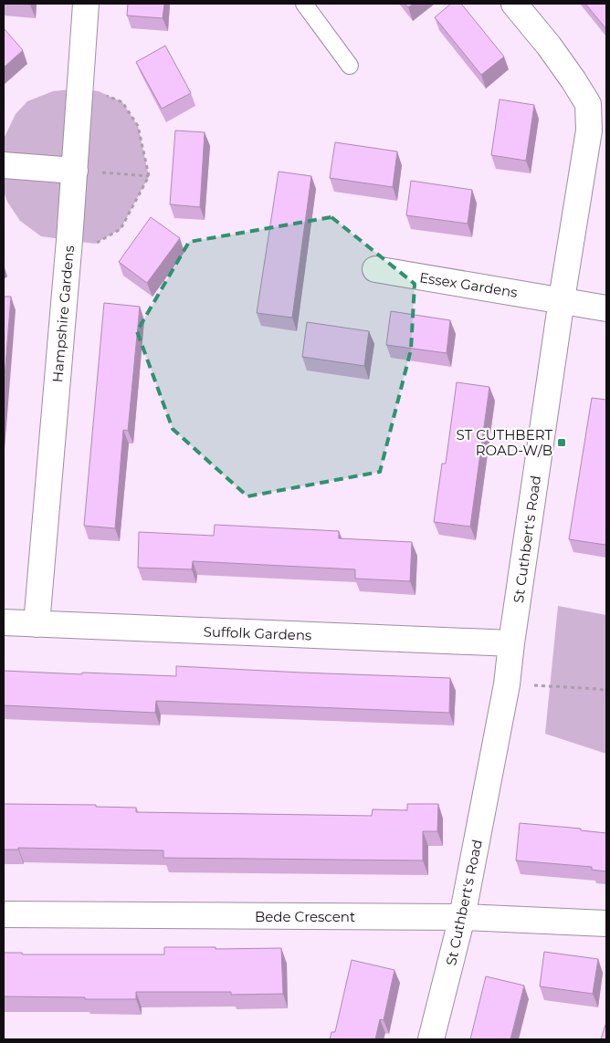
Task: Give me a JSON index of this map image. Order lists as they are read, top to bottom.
{
  "streets": {
    "street": [
      "Essex Gardens",
      "Hampshire Gardens",
      "St Cuthbert's Road",
      "Suffolk Gardens",
      "Bede Crescent"
    ]
  },
  "crossings": [
    ["Essex Gardens", "St Cuthbert's Road"],
    ["Hampshire Gardens", "Suffolk Gardens"],
    ["St Cuthbert's Road", "Suffolk Gardens"],
    ["St Cuthbert's Road", "Bede Crescent"]
  ],
  "places": {
    "transit": ["ST CUTHBERT ROAD-W/B"]
  }
}
